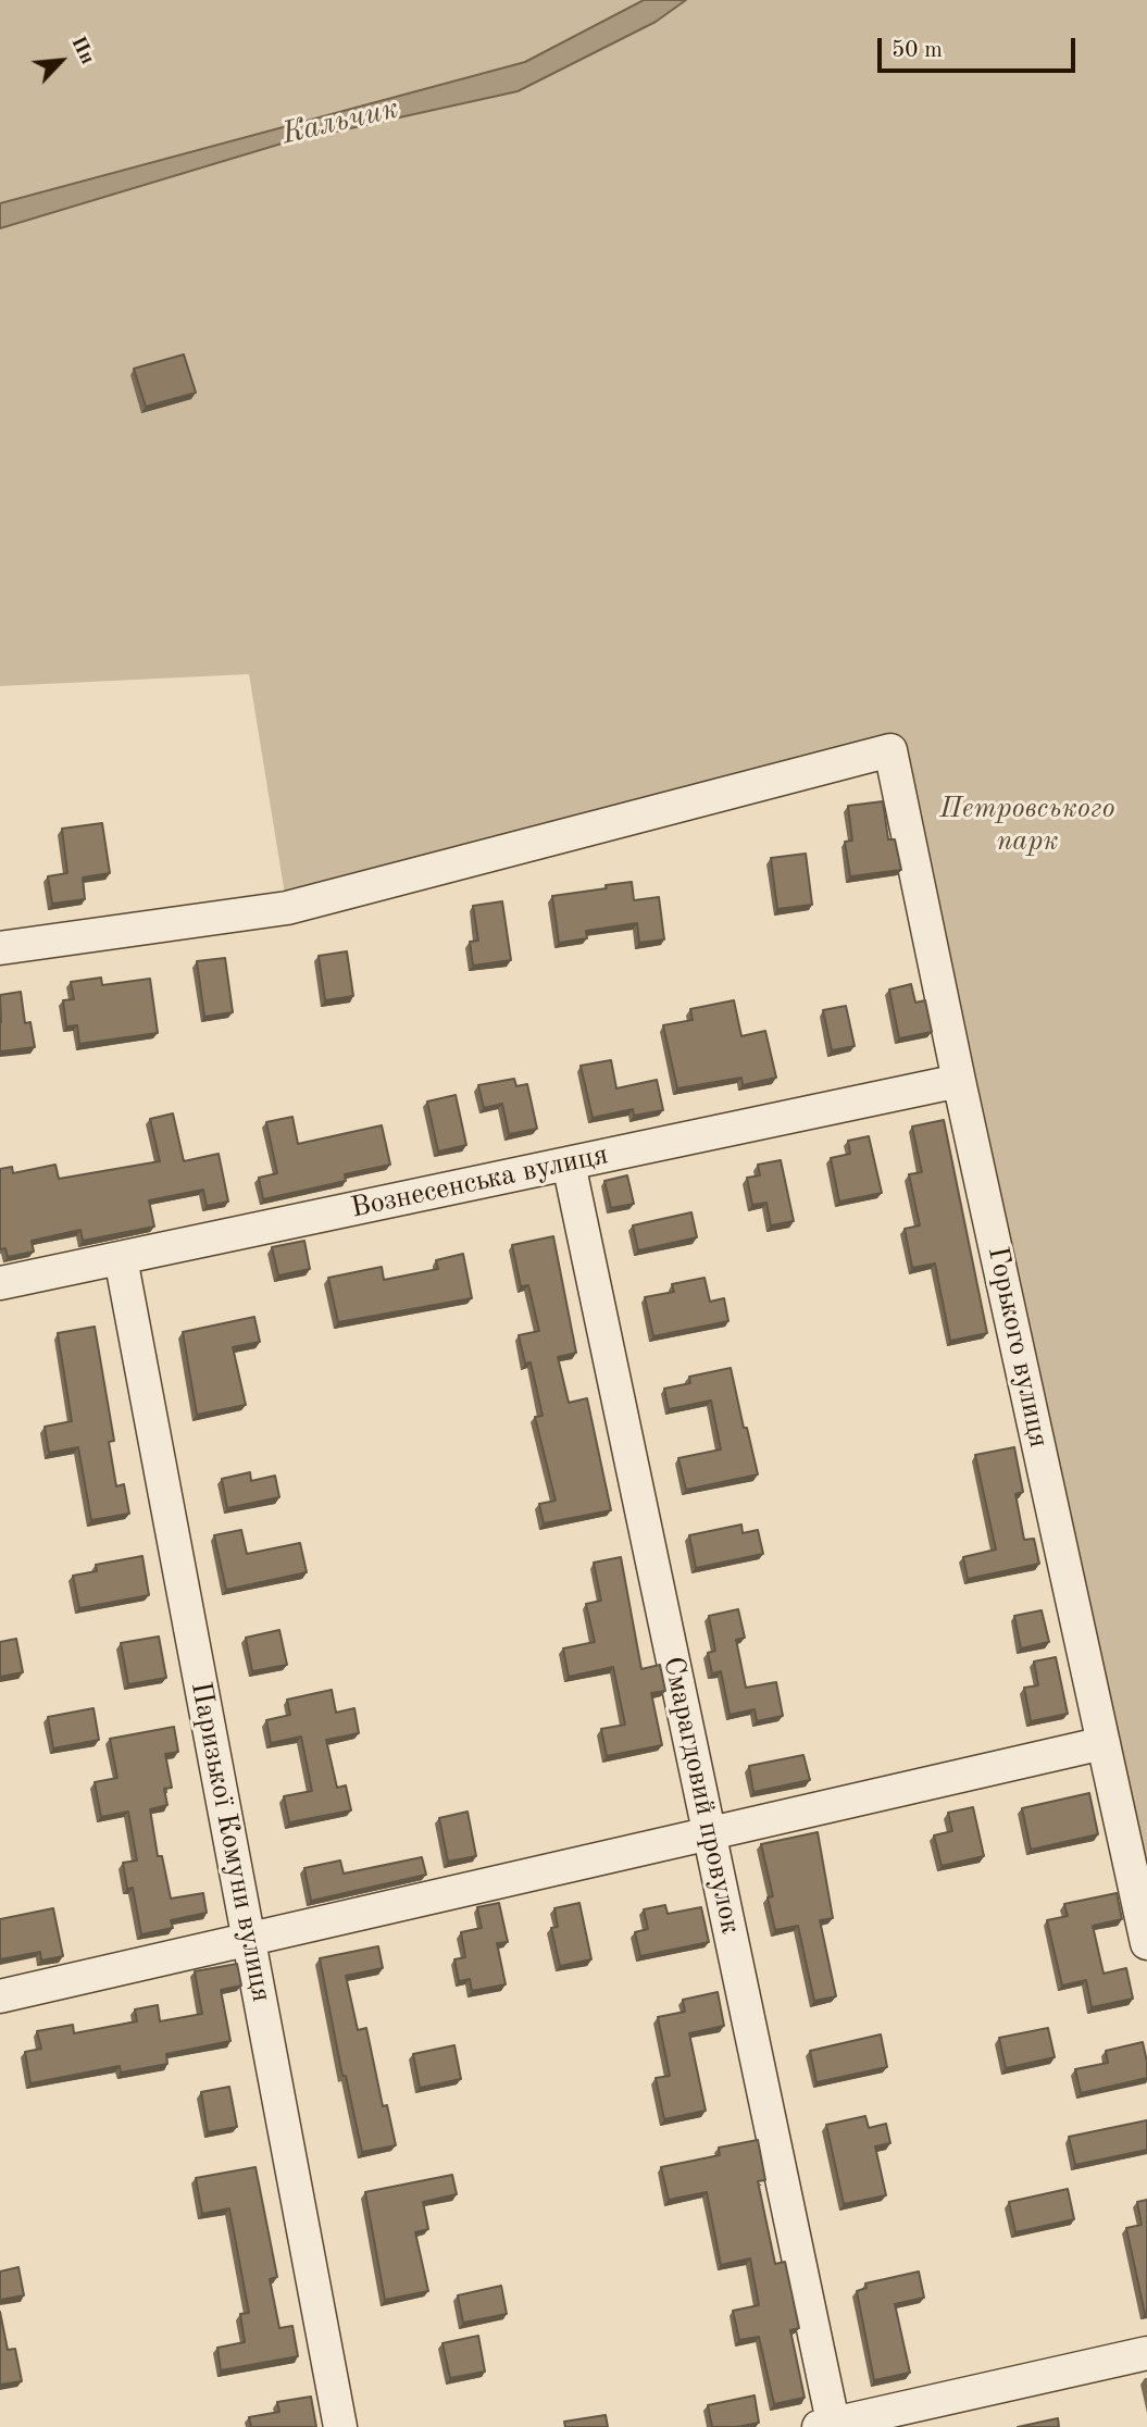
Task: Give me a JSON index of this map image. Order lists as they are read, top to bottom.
{
  "streets": {
    "street": [
      "Вознесенська вулиця",
      "Горького вулиця",
      "Смарагдовий провулок",
      "Паризької Комуни вулиця"
    ]
  },
  "crossings": [
    ["Вознесенська вулиця", "Горького вулиця"],
    ["Вознесенська вулиця", "Смарагдовий провулок"],
    ["Вознесенська вулиця", "Паризької Комуни вулиця"]
  ],
  "water": ["Кальчик"],
  "parks": ["Петровського парк"],
  "scale_bar": "50 m",
  "north": "top right"
}
